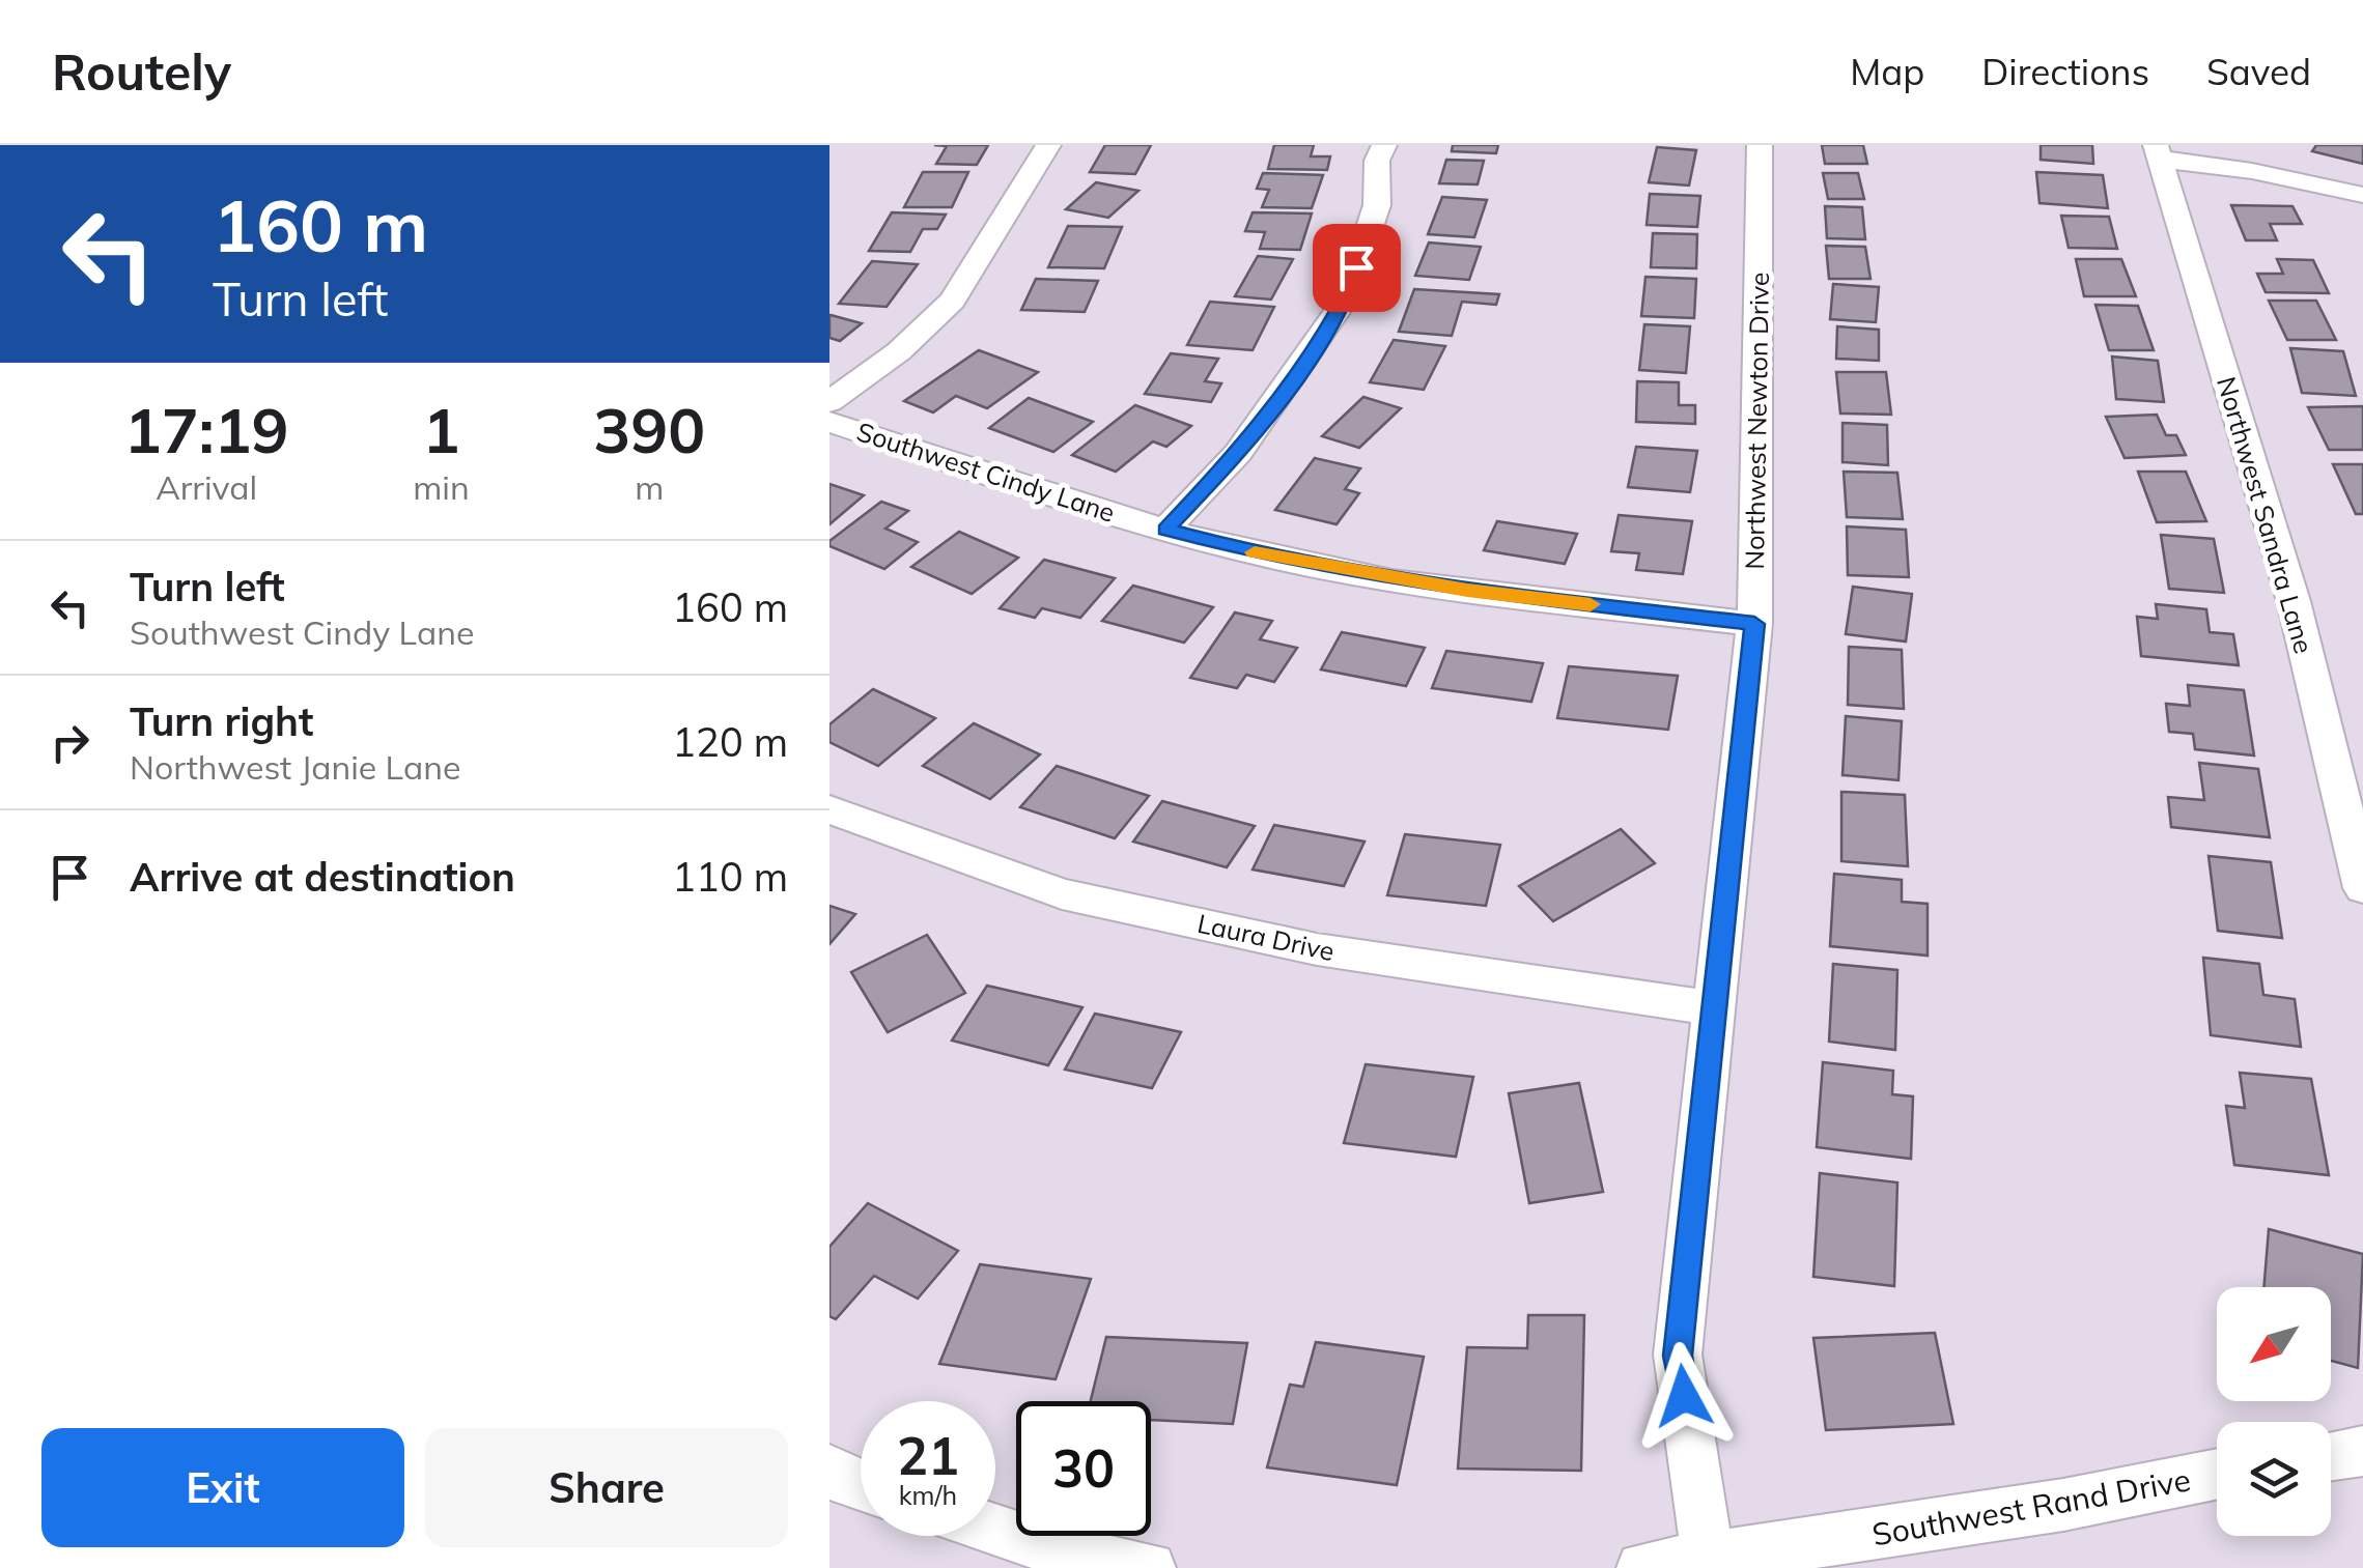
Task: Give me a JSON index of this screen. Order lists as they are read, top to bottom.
{
  "streets": {
    "street": [
      "Northwest Newton Drive",
      "Southwest Cindy Lane",
      "Northwest Sandra Lane",
      "Laura Drive",
      "Southwest Rand Drive"
    ]
  },
  "crossings": [
    ["Northwest Newton Drive", "Southwest Cindy Lane"],
    ["Northwest Newton Drive", "Laura Drive"],
    ["Northwest Newton Drive", "Southwest Rand Drive"]
  ],
  "north": "bottom left",
  "page": {
    "header": "Routely",
    "nav": ["Map", "Directions", "Saved"],
    "turn": ["160 m", "Turn left"],
    "eta": [
      "17:19",
      "Arrival",
      "1",
      "min",
      "390",
      "m"
    ],
    "list": [
      {
        "name": "Turn left",
        "note": "Southwest Cindy Lane",
        "value": "160 m"
      },
      {
        "name": "Turn right",
        "note": "Northwest Janie Lane",
        "value": "120 m"
      },
      {
        "name": "Arrive at destination",
        "value": "110 m"
      }
    ],
    "speed": "21 km/h",
    "limit": "30",
    "buttons": ["Exit", "Share"]
  }
}
